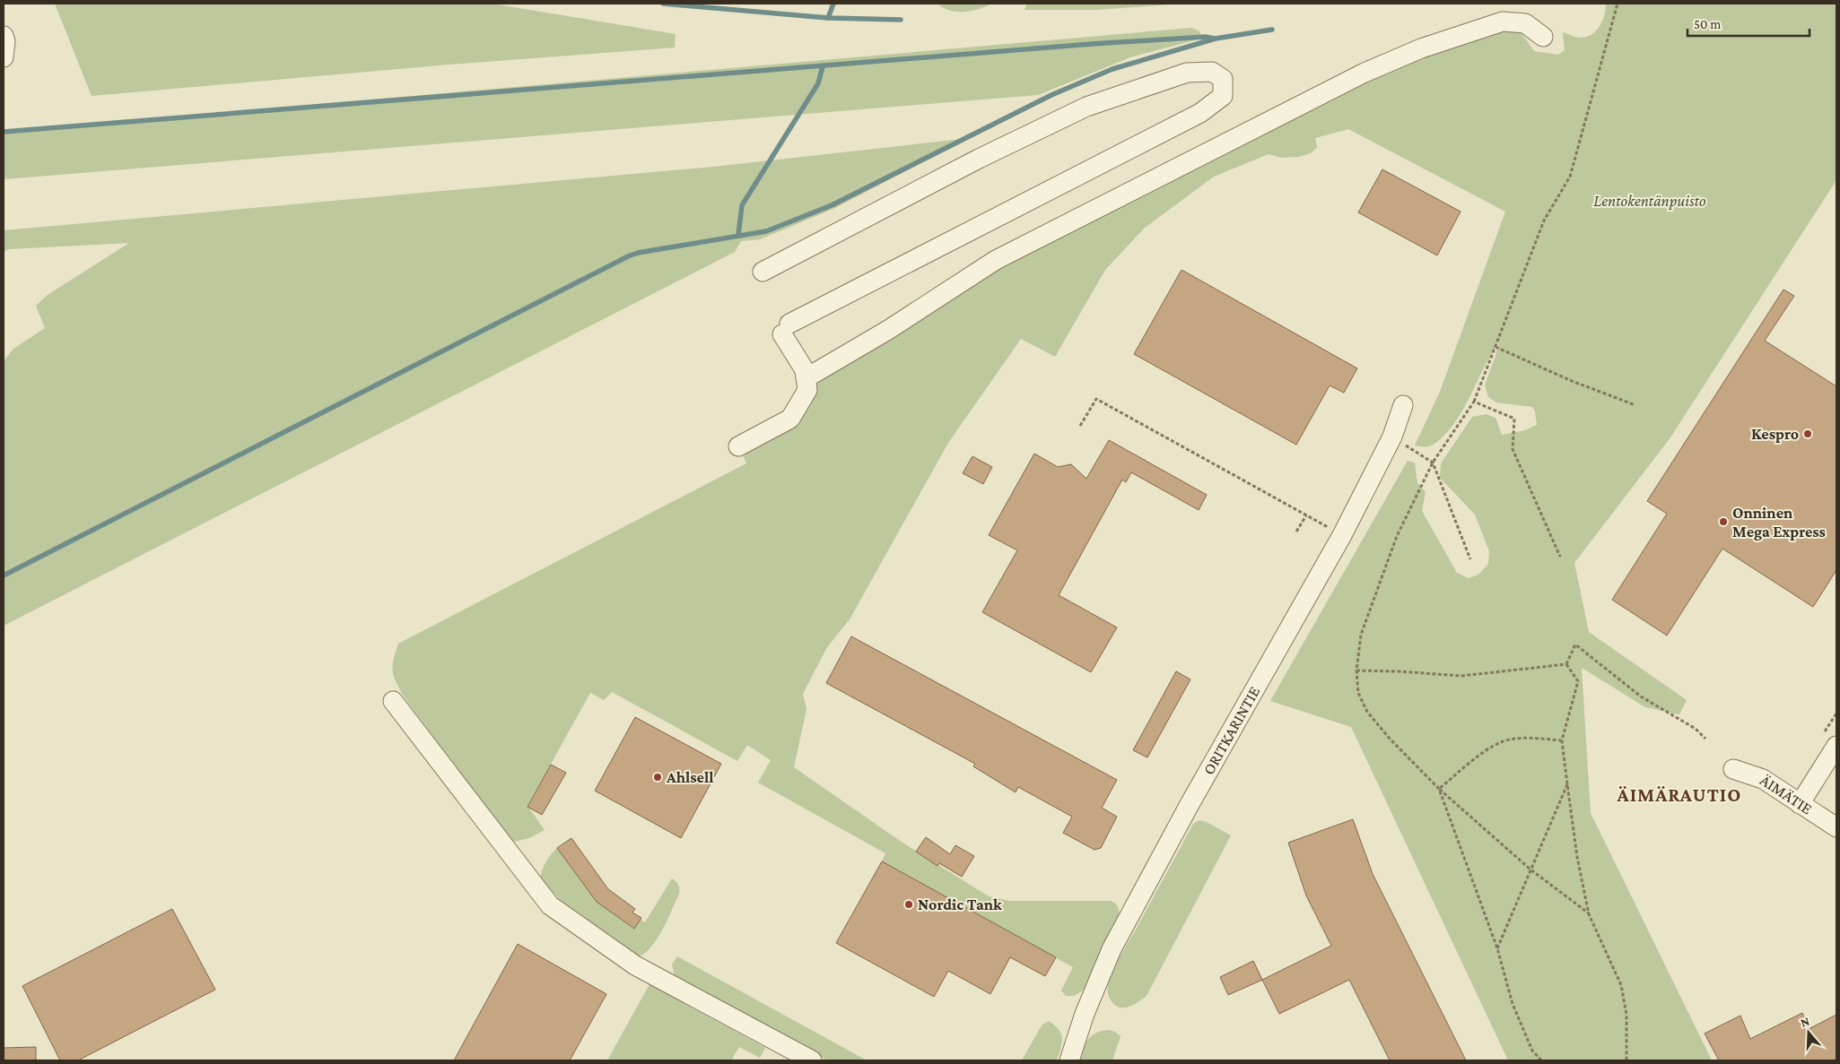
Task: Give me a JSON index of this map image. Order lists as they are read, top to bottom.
{
  "streets": {
    "street": ["ORITKARINTIE", "ÄIMÄTIE"]
  },
  "districts": ["ÄIMÄRAUTIO"],
  "parks": ["Lentokentänpuisto"],
  "places": [
    "Kespro",
    "Onninen Mega Express",
    "Ahlsell",
    "Nordic Tank"
  ],
  "scale_bar": "50 m",
  "north": "top"
}
